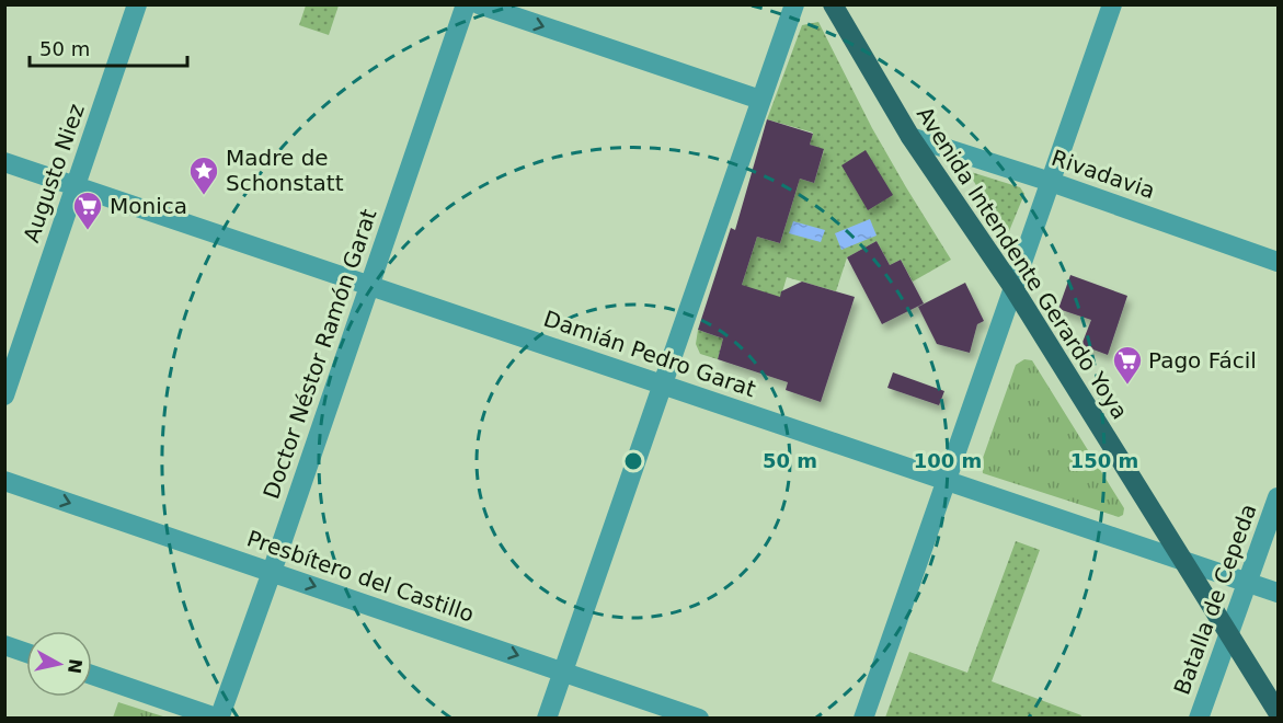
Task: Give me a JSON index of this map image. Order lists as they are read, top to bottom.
{
  "streets": {
    "main road": ["Avenida Intendente Gerardo Yoya"],
    "street": [
      "Augusto Niez",
      "Rivadavia",
      "Doctor Néstor Ramón Garat",
      "Damián Pedro Garat",
      "Presbítero del Castillo",
      "Batalla de Cepeda"
    ]
  },
  "crossings": [
    ["Augusto Niez", "Damián Pedro Garat"],
    ["Rivadavia", "Avenida Intendente Gerardo Yoya"],
    ["Avenida Intendente Gerardo Yoya", "Damián Pedro Garat"],
    ["Avenida Intendente Gerardo Yoya", "Batalla de Cepeda"],
    ["Doctor Néstor Ramón Garat", "Damián Pedro Garat"],
    ["Doctor Néstor Ramón Garat", "Presbítero del Castillo"],
    ["Damián Pedro Garat", "Batalla de Cepeda"]
  ],
  "one_way": ["Presbítero del Castillo"],
  "places": {
    "place": ["Madre de Schonstatt"],
    "supermarket": ["Monica", "Pago Fácil"]
  },
  "scale_bar": "50 m",
  "north": "right",
  "rings": ["50 m", "100 m", "150 m"]
}
